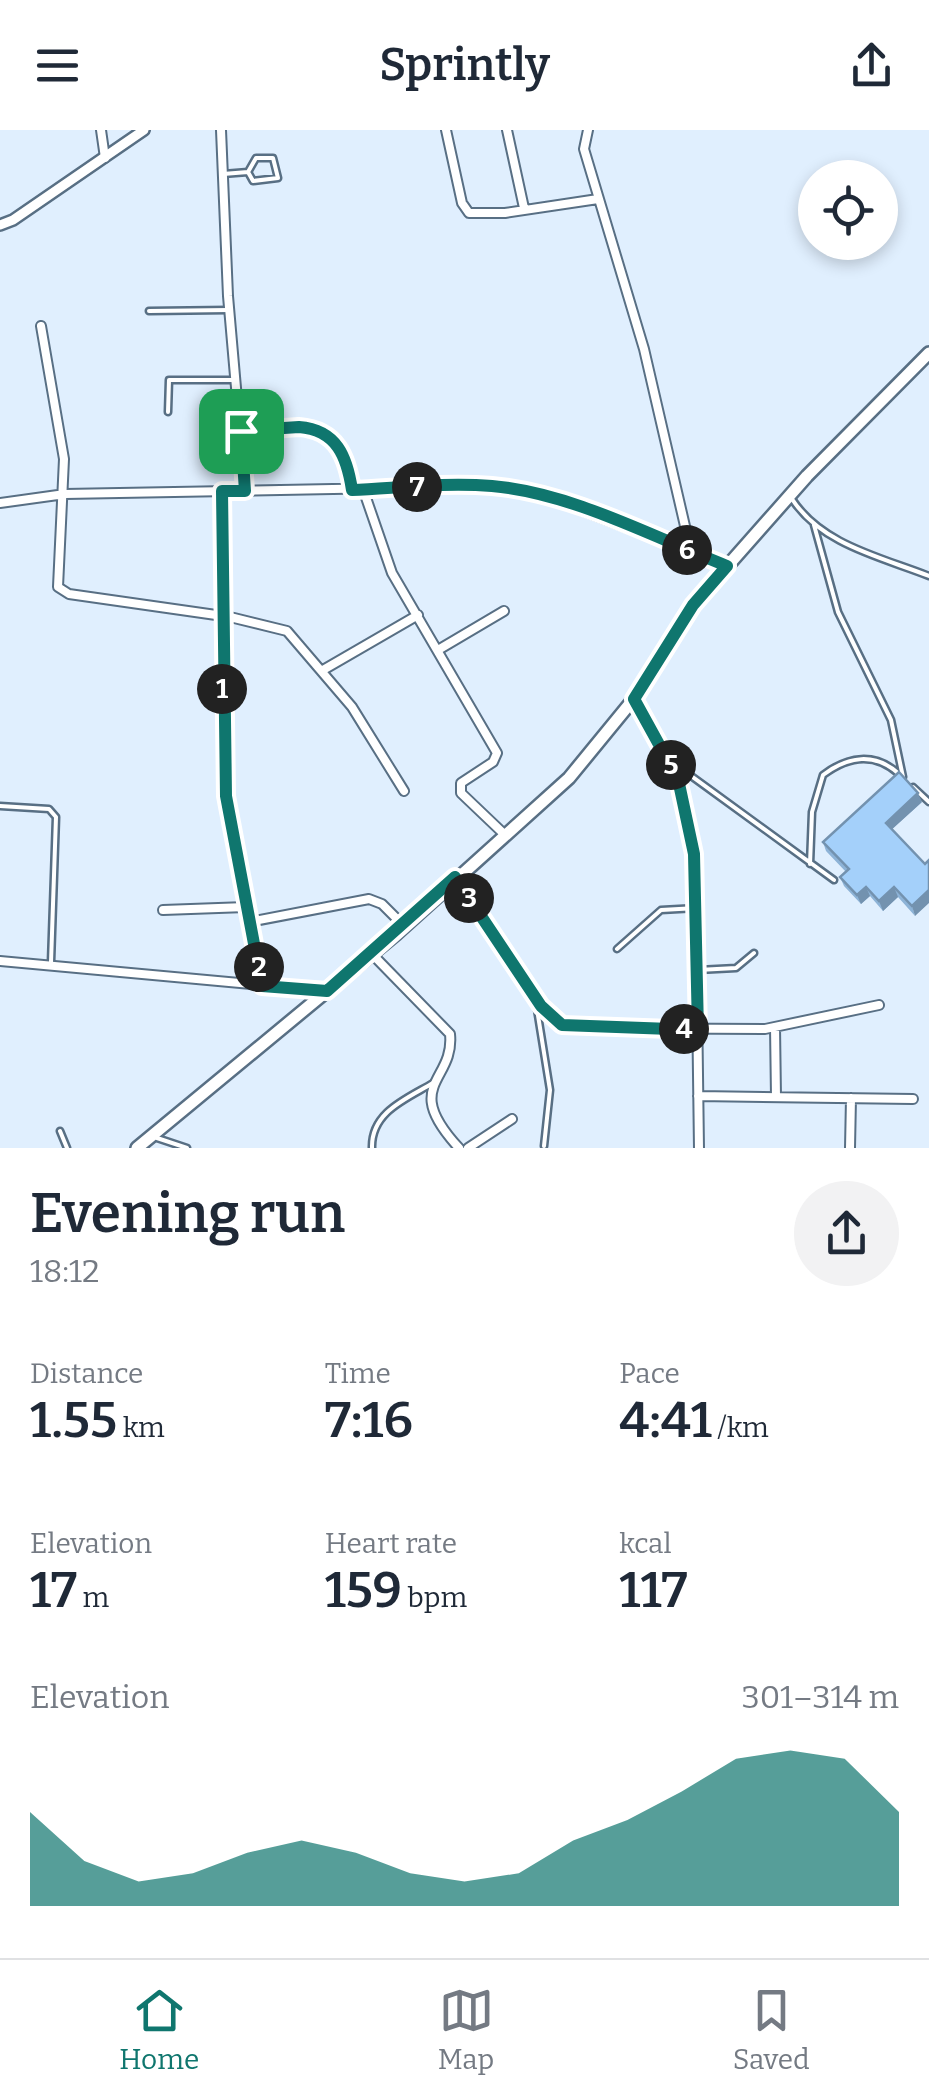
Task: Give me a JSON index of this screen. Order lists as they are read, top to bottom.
{
  "page": {
    "header": "Sprintly",
    "pins": [
      "7",
      "6",
      "1",
      "5",
      "3",
      "2",
      "4"
    ],
    "heading": ["Evening run", "18:12"],
    "stats": [
      ["Distance", "1.55 km"],
      ["Time", "7:16"],
      ["Pace", "4:41 /km"],
      ["Elevation", "17 m"],
      ["Heart rate", "159 bpm"],
      ["kcal", "117"]
    ],
    "chart": ["Elevation", "301–314 m"],
    "tabs": ["Home", "Map", "Saved"]
  }
}
